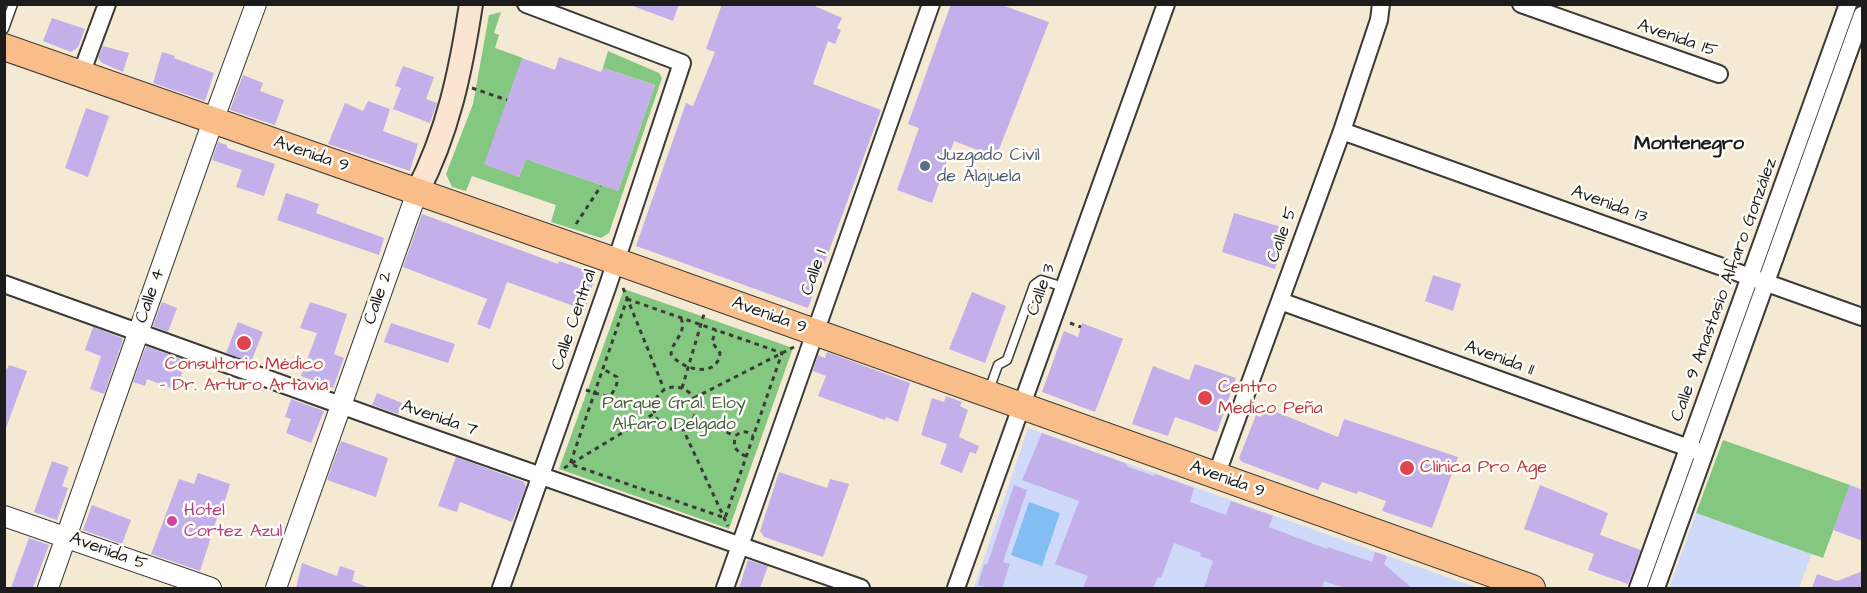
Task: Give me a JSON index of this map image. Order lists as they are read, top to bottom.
{
  "streets": {
    "main road": ["Avenida 9", "Calle 2"],
    "street": [
      "Avenida 15",
      "Avenida 13",
      "Calle 5",
      "Calle 1",
      "Calle 3",
      "Calle 9 Anastasio Alfaro González",
      "Calle 4",
      "Calle Central",
      "Avenida 11",
      "Avenida 7",
      "Avenida 5"
    ]
  },
  "crossings": [
    ["Avenida 9", "Calle 5"],
    ["Avenida 9", "Calle 1"],
    ["Avenida 9", "Calle 3"],
    ["Avenida 9", "Calle 4"],
    ["Avenida 9", "Calle 2"],
    ["Avenida 9", "Calle Central"],
    ["Avenida 13", "Calle 5"],
    ["Avenida 13", "Calle 9 Anastasio Alfaro González"],
    ["Calle 5", "Avenida 11"],
    ["Calle 1", "Avenida 7"],
    ["Calle 9 Anastasio Alfaro González", "Avenida 11"],
    ["Calle 4", "Avenida 7"],
    ["Calle 4", "Avenida 5"],
    ["Calle 2", "Avenida 7"],
    ["Calle Central", "Avenida 7"]
  ],
  "districts": ["Montenegro"],
  "parks": ["Parque Gral. Eloy Alfaro Delgado"],
  "places": [
    "Juzgado Civil de Alajuela",
    "Consultorio Médico - Dr. Arturo Artavia",
    "Centro Medico Peña",
    "Clínica Pro Age",
    "Hotel Cortez Azul"
  ]
}
